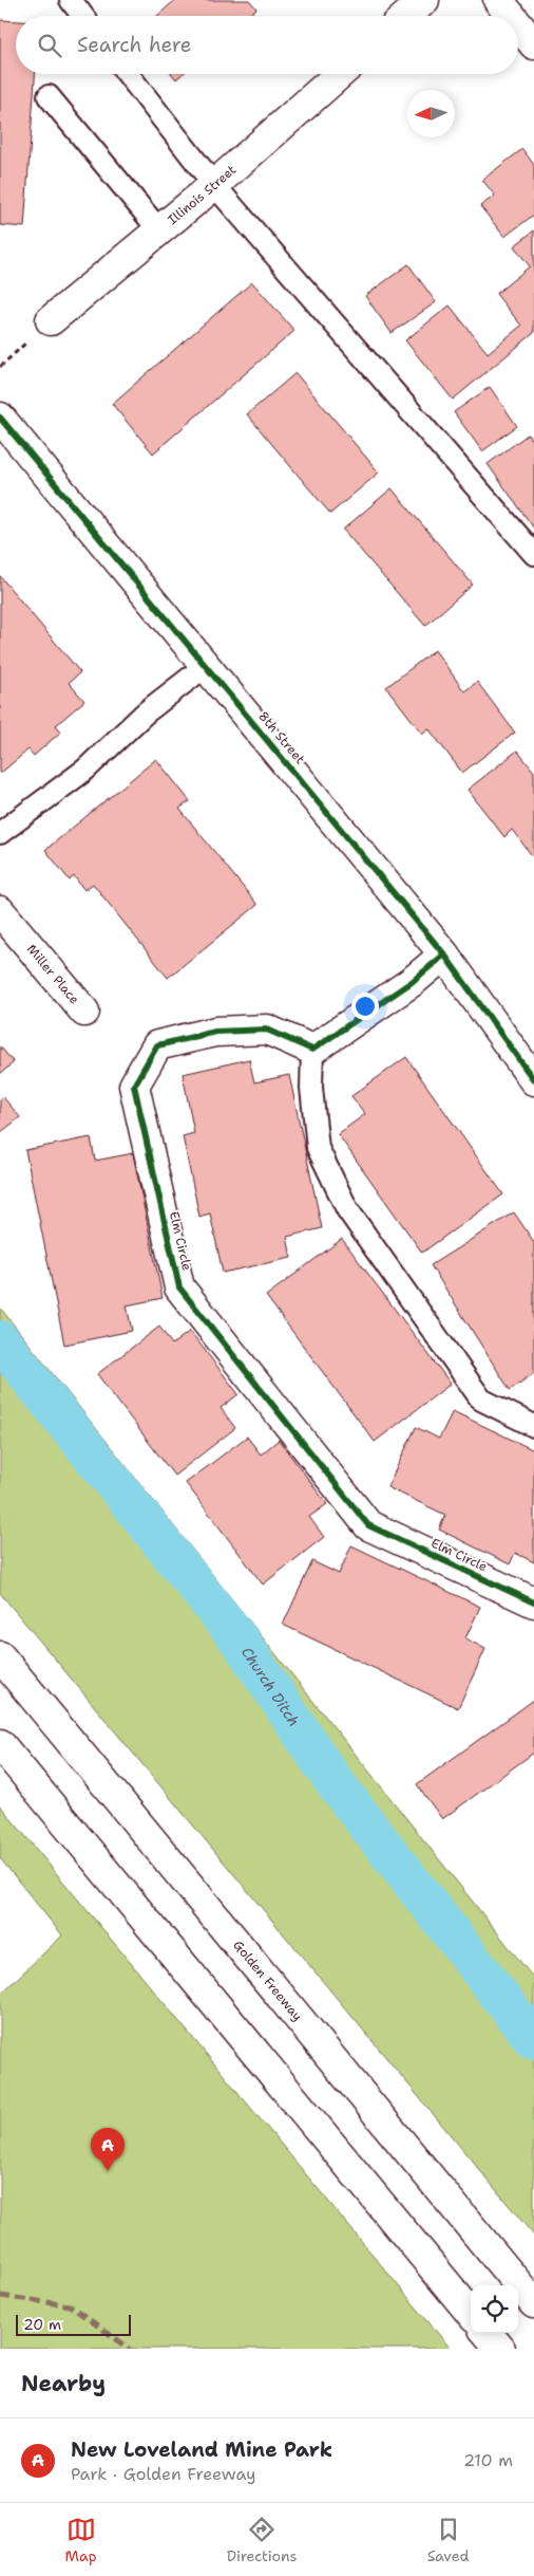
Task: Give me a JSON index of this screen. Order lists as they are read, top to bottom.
{
  "streets": {
    "main road": [
      "Illinois Street",
      "8th Street",
      "Miller Place",
      "Elm Circle",
      "Golden Freeway"
    ]
  },
  "water": ["Church Ditch"],
  "scale_bar": "20 m",
  "north": "left",
  "page": {
    "search": "Search here",
    "pins": "A",
    "scale": "20 m",
    "heading": "Nearby",
    "list": [
      {
        "mark": "A",
        "name": "New Loveland Mine Park",
        "note": "Park · Golden Freeway",
        "value": "210 m"
      }
    ],
    "nav": ["Map", "Directions", "Saved"]
  }
}
